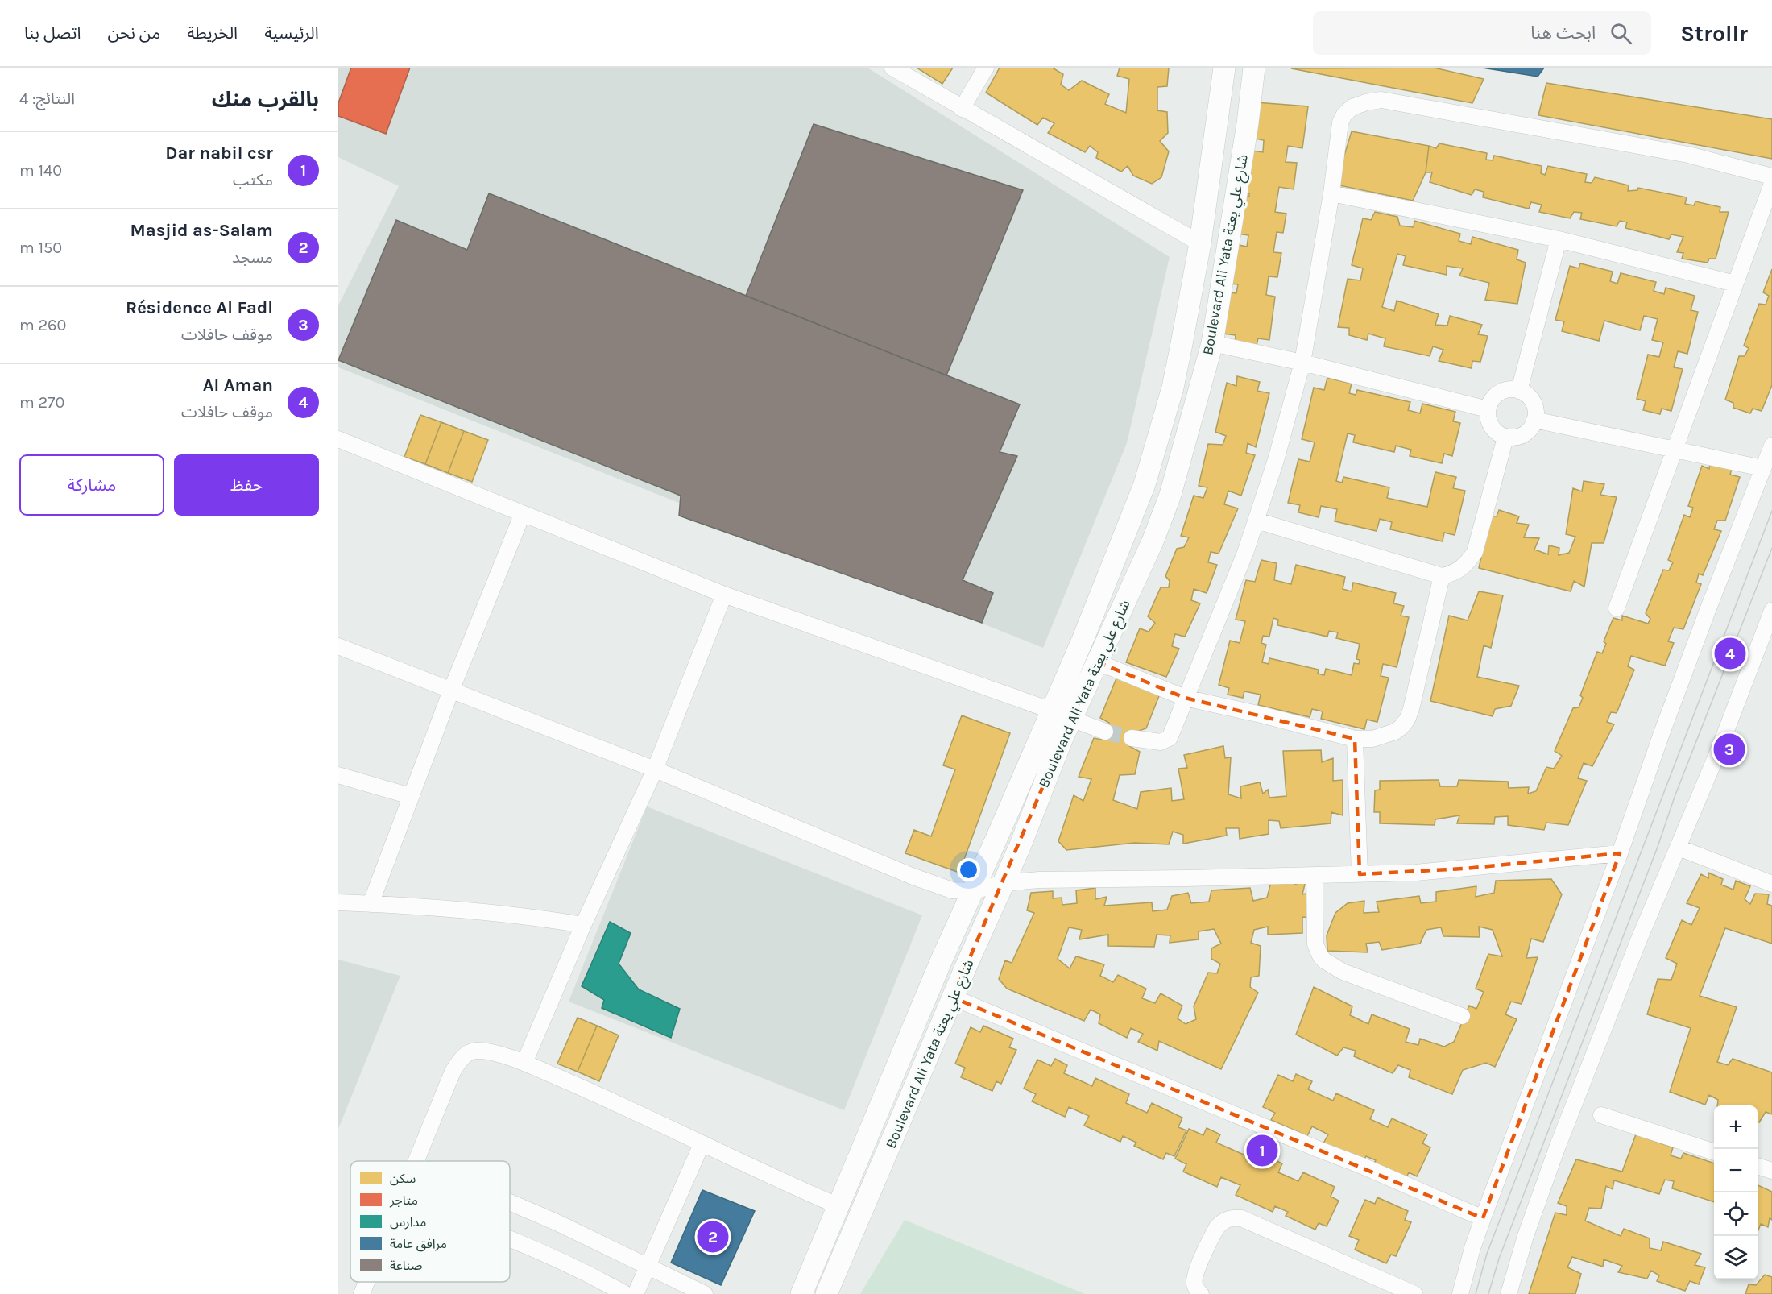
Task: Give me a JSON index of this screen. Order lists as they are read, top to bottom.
{
  "streets": {
    "street": ["Boulevard Ali Yata شارع علي يعتة"]
  },
  "legend": [
    "سكن",
    "متاجر",
    "مدارس",
    "مرافق عامة",
    "صناعة"
  ],
  "page": {
    "header": "Strollr",
    "search": "ابحث هنا",
    "nav": [
      "الرئيسية",
      "الخريطة",
      "من نحن",
      "اتصل بنا"
    ],
    "heading": ["بالقرب منك", "النتائج: 4"],
    "list": [
      {
        "mark": "1",
        "name": "Dar nabil csr",
        "note": "مكتب",
        "value": "140 m"
      },
      {
        "mark": "2",
        "name": "Masjid as-Salam",
        "note": "مسجد",
        "value": "150 m"
      },
      {
        "mark": "3",
        "name": "Résidence Al Fadl",
        "note": "موقف حافلات",
        "value": "260 m"
      },
      {
        "mark": "4",
        "name": "Al Aman",
        "note": "موقف حافلات",
        "value": "270 m"
      }
    ],
    "buttons": ["حفظ", "مشاركة"],
    "pins": [
      "4",
      "3",
      "1",
      "2"
    ],
    "map_buttons": ["+", "−"]
  }
}
